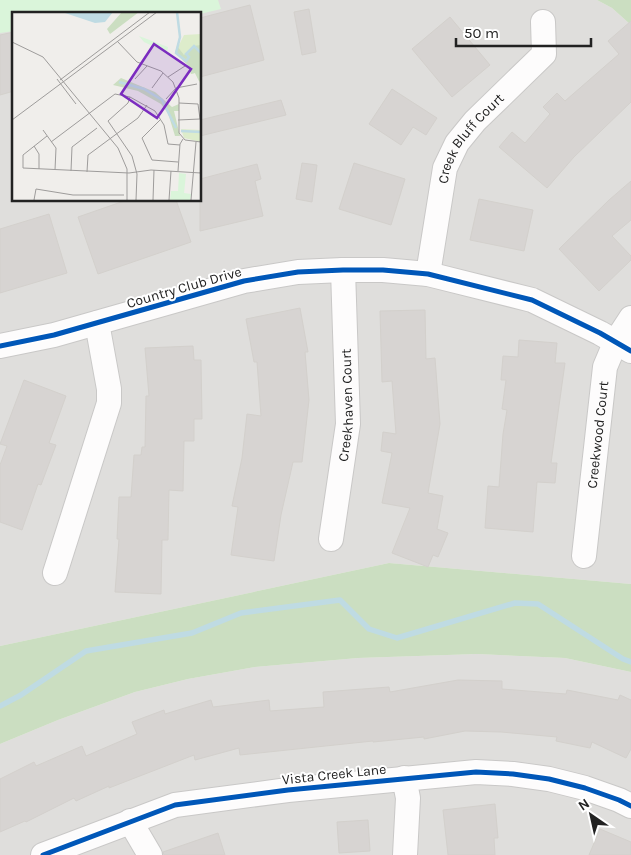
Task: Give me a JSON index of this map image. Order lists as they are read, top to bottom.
{
  "streets": {
    "street": [
      "Creek Bluff Court",
      "Country Club Drive",
      "Creekhaven Court",
      "Creekwood Court",
      "Vista Creek Lane"
    ]
  },
  "crossings": [
    ["Creek Bluff Court", "Country Club Drive"],
    ["Country Club Drive", "Creekhaven Court"],
    ["Country Club Drive", "Creekwood Court"]
  ],
  "scale_bar": "50 m",
  "north": "top left"
}
